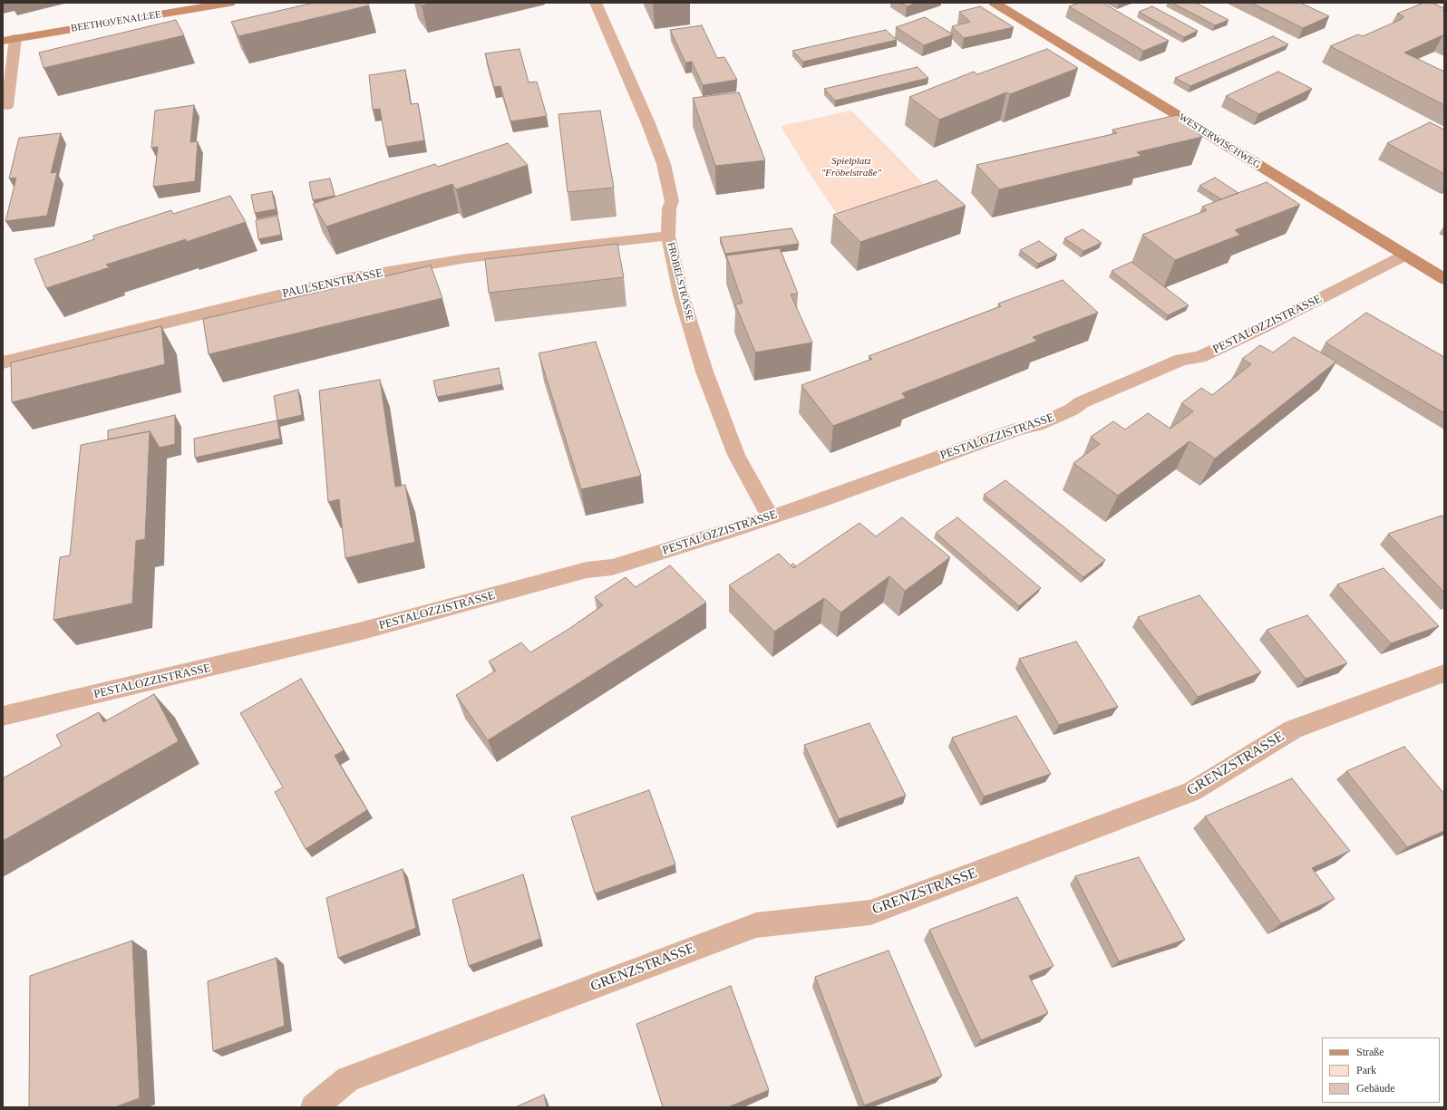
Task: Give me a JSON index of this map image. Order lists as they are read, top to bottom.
{
  "streets": {
    "street": [
      "BEETHOVENALLEE",
      "WESTERWISCHWEG",
      "FRÖBELSTRASSE",
      "PAULSENSTRASSE",
      "PESTALOZZISTRASSE",
      "GRENZSTRASSE"
    ]
  },
  "crossings": [
    ["WESTERWISCHWEG", "PESTALOZZISTRASSE"],
    ["FRÖBELSTRASSE", "PAULSENSTRASSE"],
    ["FRÖBELSTRASSE", "PESTALOZZISTRASSE"]
  ],
  "parks": ["Spielplatz \"Fröbelstraße\""],
  "legend": ["Straße", "Park", "Gebäude"]
}
